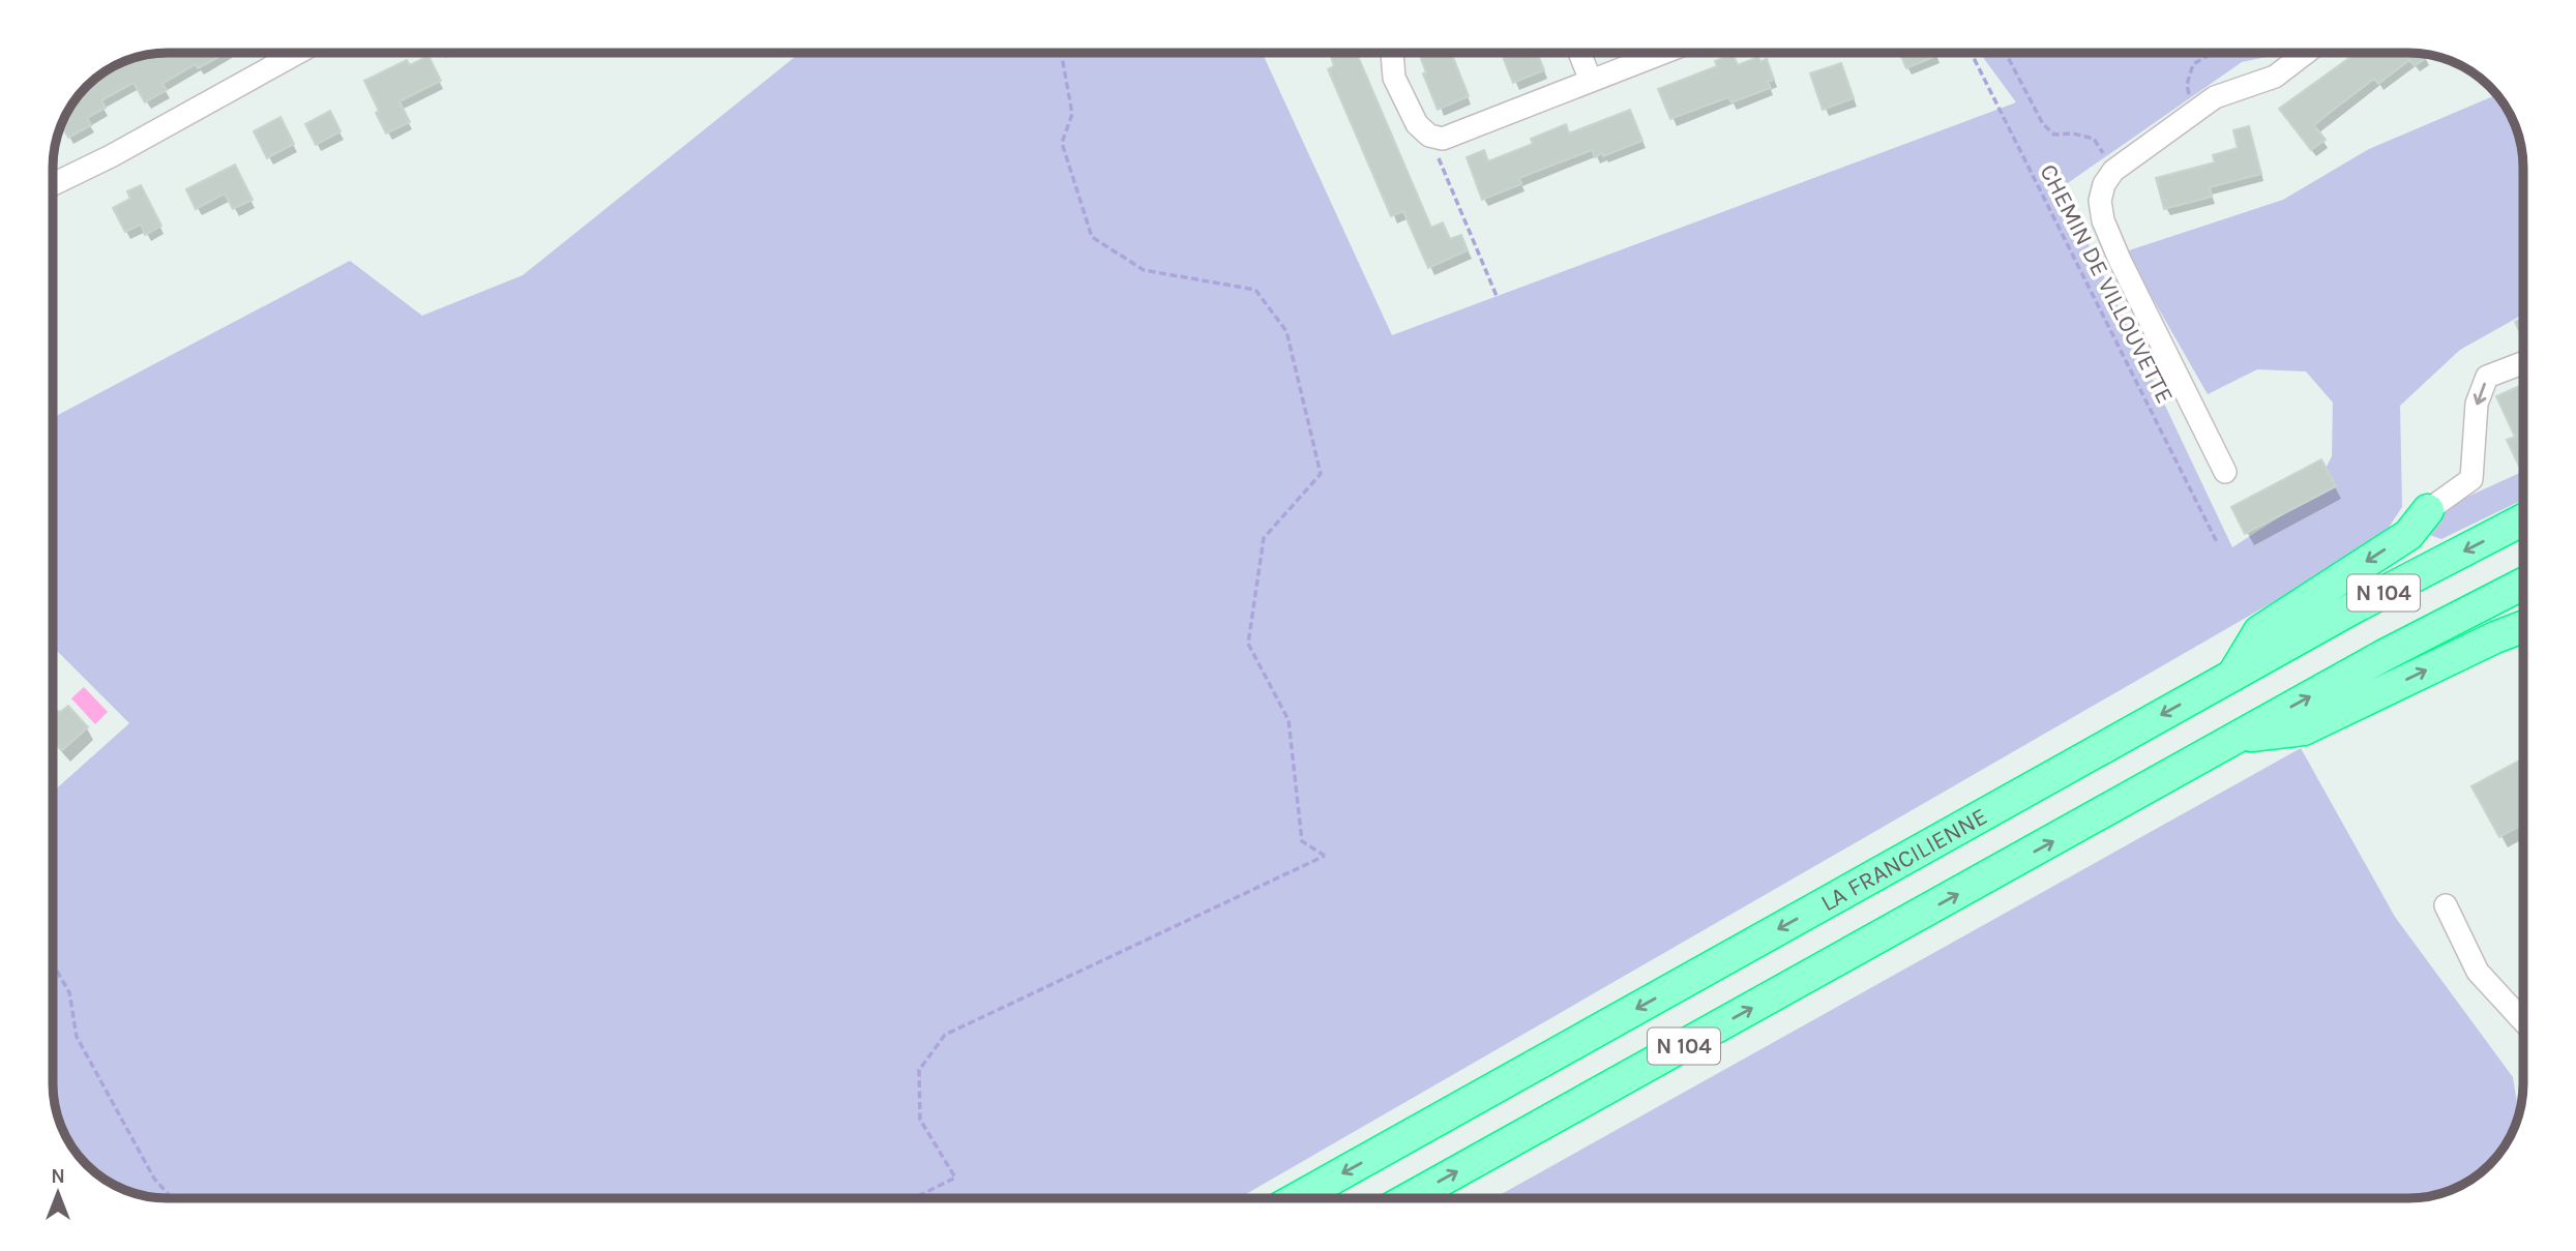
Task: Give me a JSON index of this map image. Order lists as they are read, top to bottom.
{
  "streets": {
    "highway": ["N 104", "LA FRANCILIENNE"],
    "path": ["CHEMIN DE VILLOUVETTE"]
  },
  "north": "top"
}
